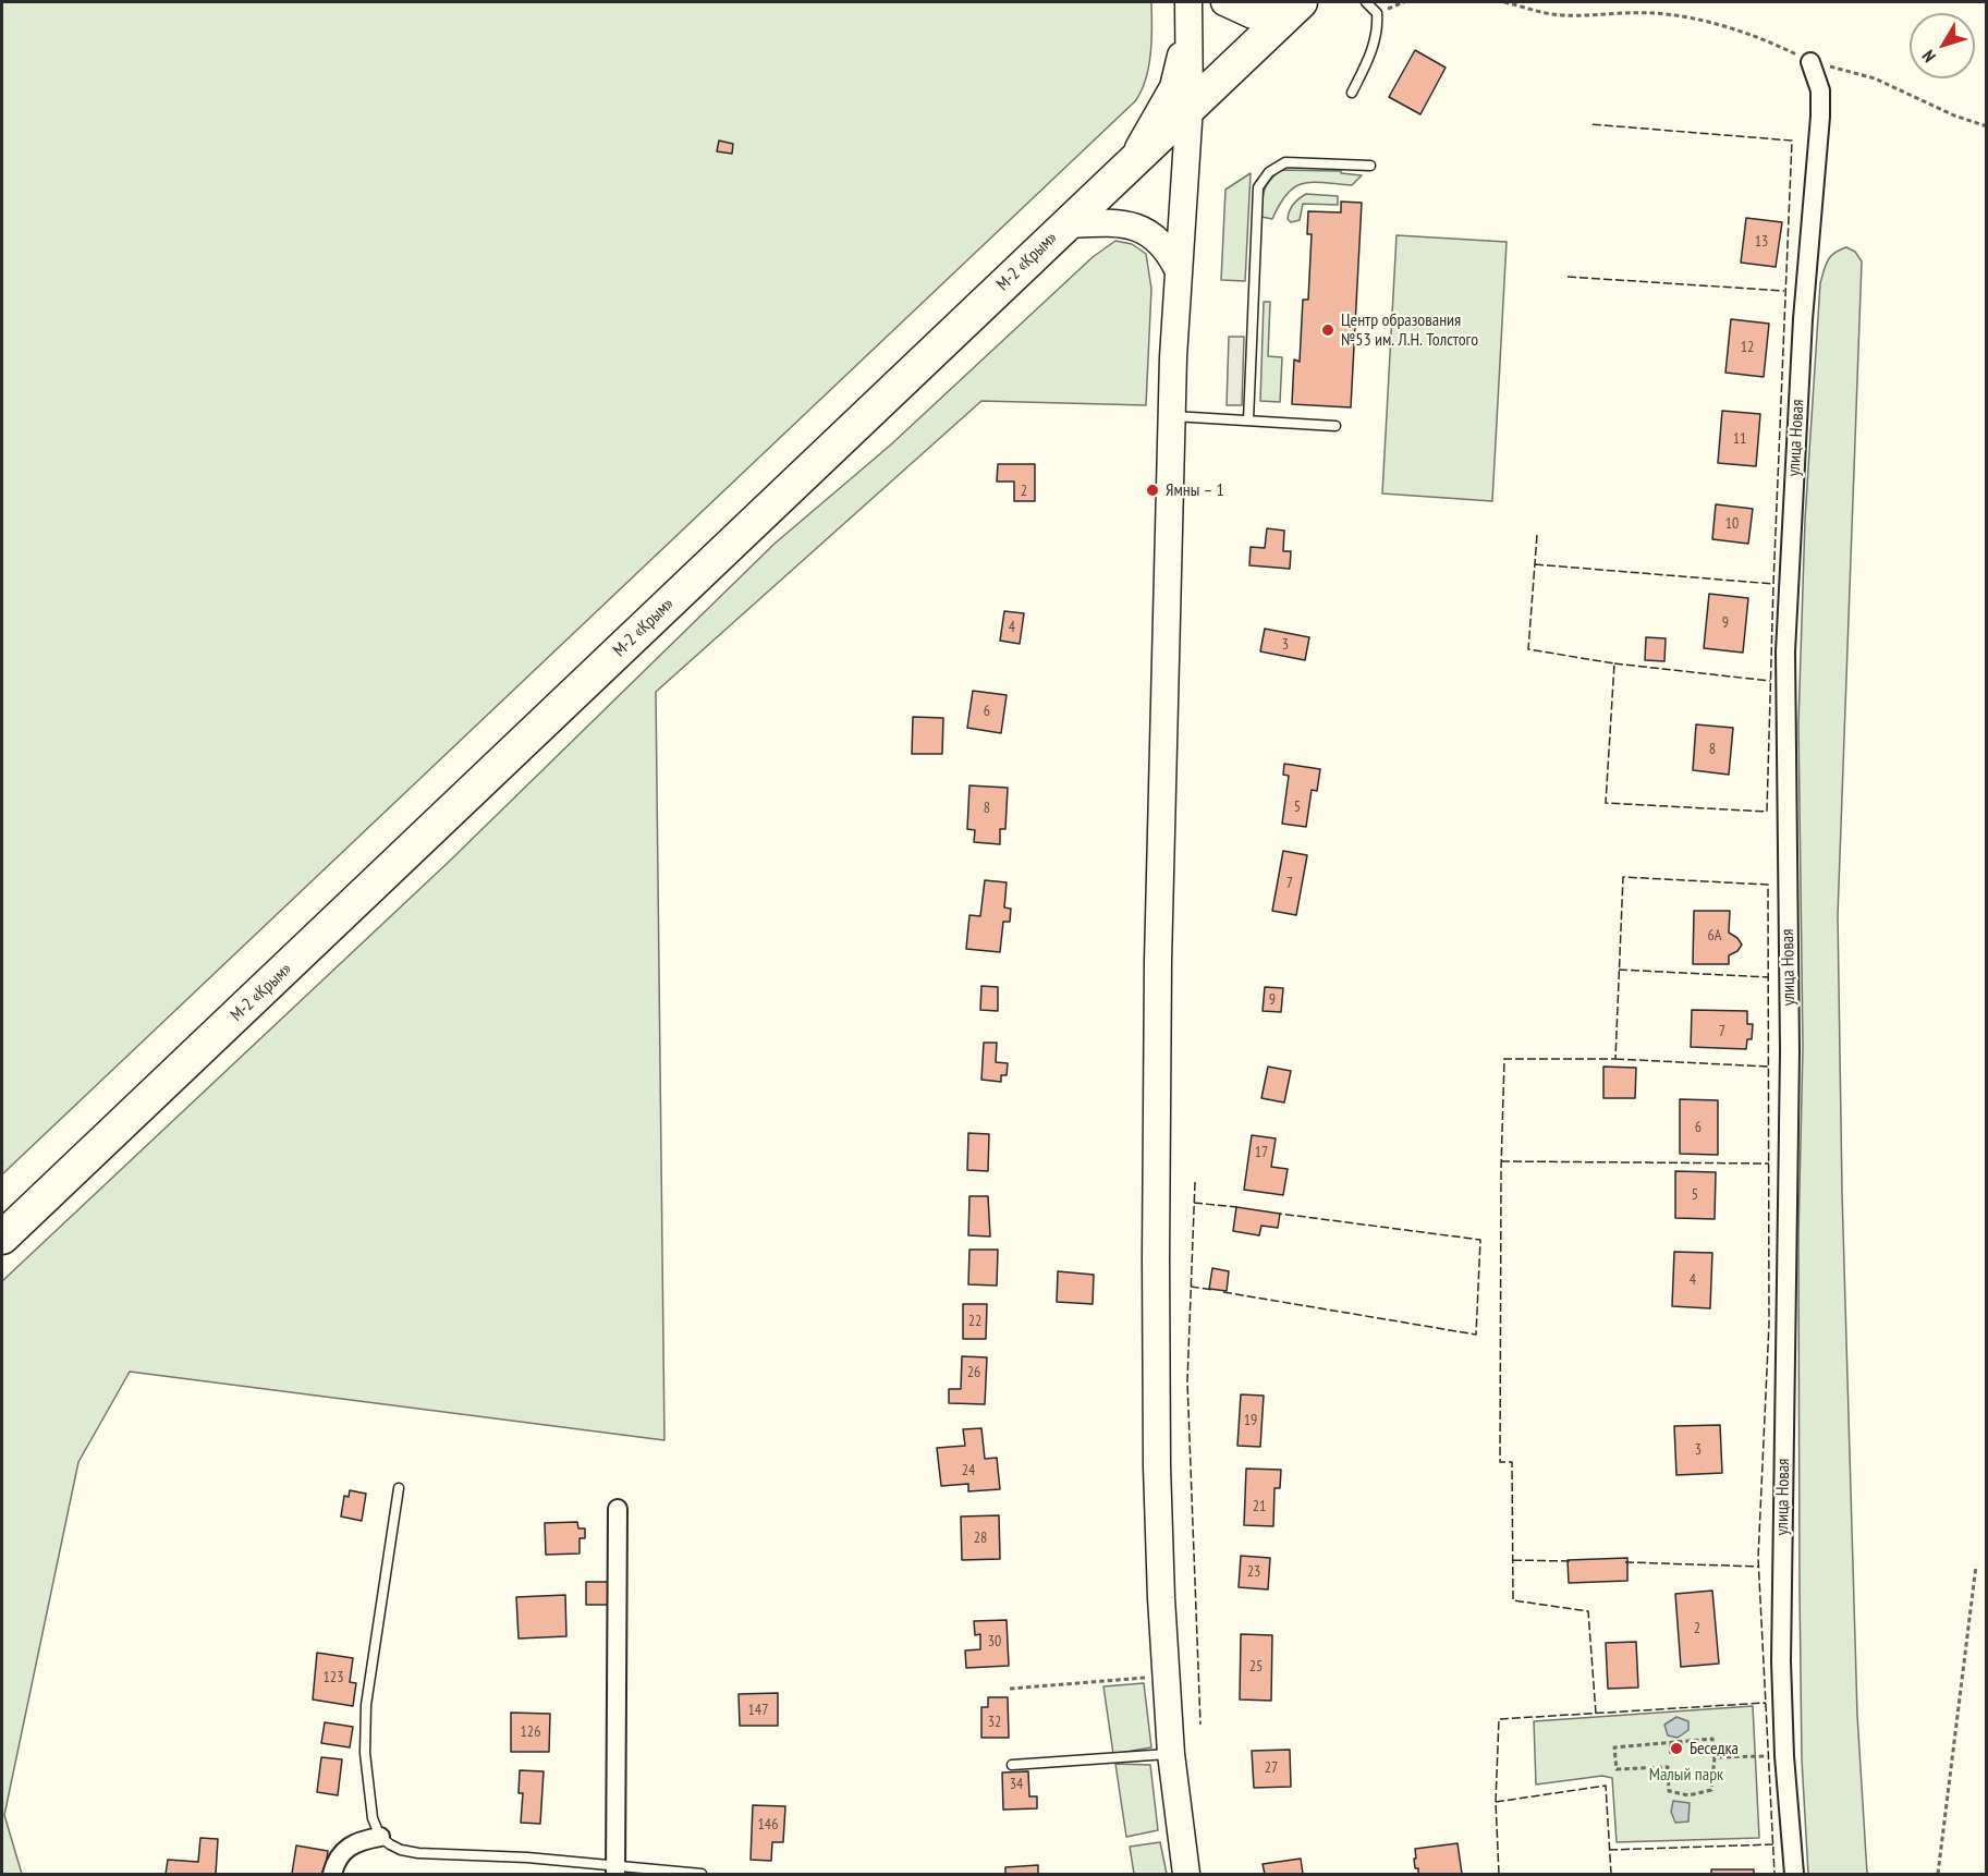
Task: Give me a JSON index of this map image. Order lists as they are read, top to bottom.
{
  "streets": {
    "highway": ["М-2 «Крым»"],
    "street": ["улица Новая"]
  },
  "parks": ["Малый парк"],
  "places": ["Центр образования №53 им. Л.Н. Толстого", "Ямны – 1", "Беседка"],
  "house_numbers": [
    "13",
    "12",
    "11",
    "2",
    "10",
    "9",
    "4",
    "3",
    "6",
    "8",
    "5",
    "8",
    "7",
    "6А",
    "9",
    "7",
    "6",
    "17",
    "5",
    "4",
    "22",
    "26",
    "19",
    "3",
    "24",
    "21",
    "28",
    "23",
    "2",
    "30",
    "25",
    "123",
    "147",
    "32",
    "126",
    "27",
    "34",
    "146"
  ],
  "north": "bottom left"
}
